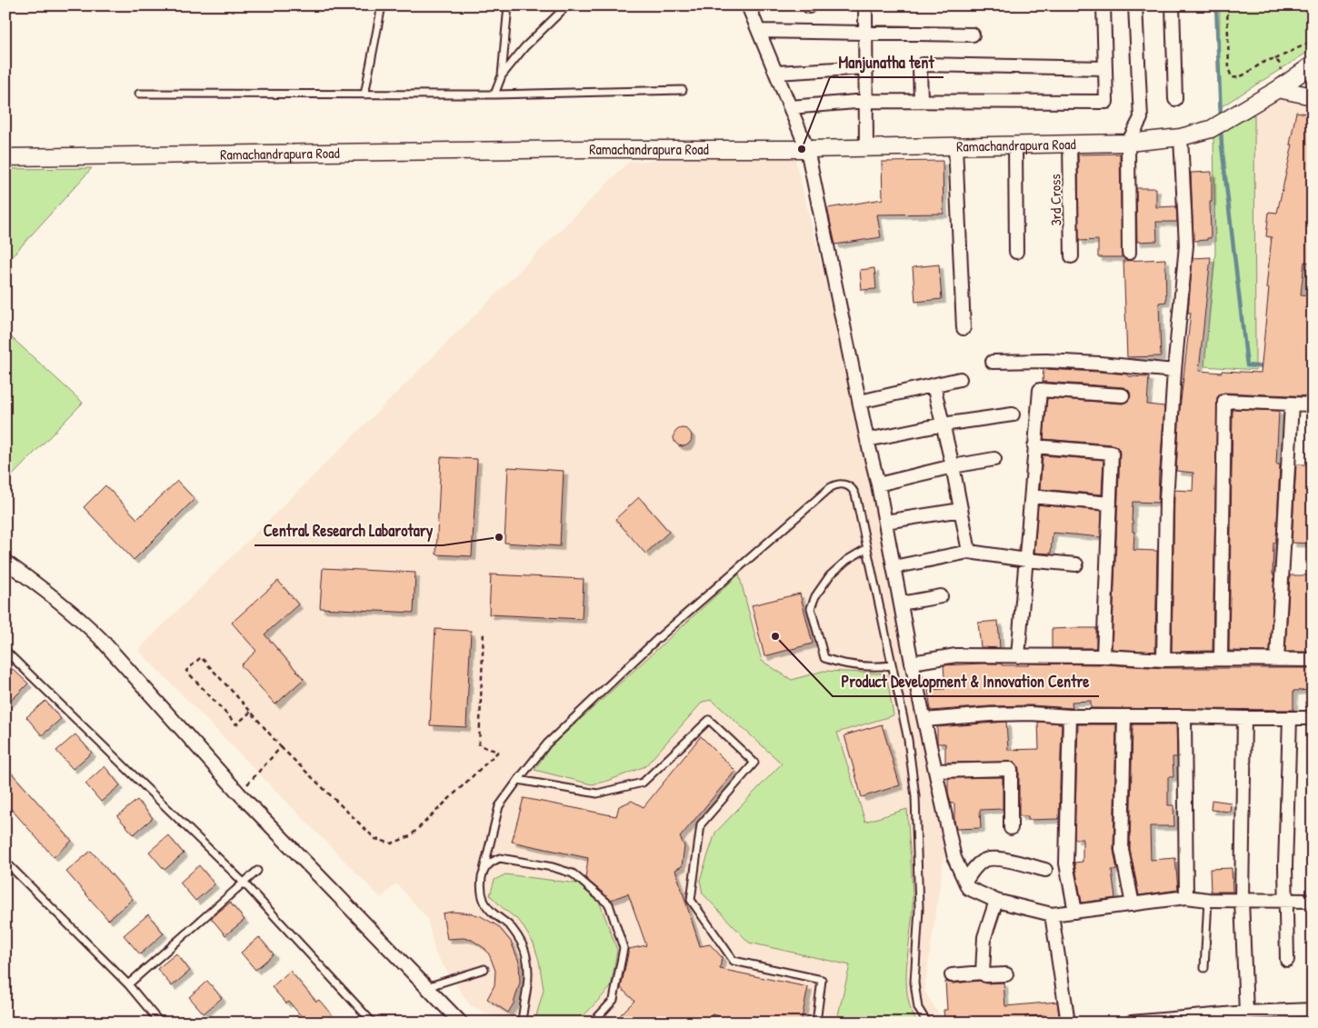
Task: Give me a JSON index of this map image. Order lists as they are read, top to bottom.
{
  "streets": {
    "street": ["Ramachandrapura Road", "3rd Cross"]
  },
  "crossings": [
    ["Ramachandrapura Road", "3rd Cross"]
  ],
  "places": ["Manjunatha tent", "Central Research Labarotary", "Product Development & Innovation Centre"]
}
